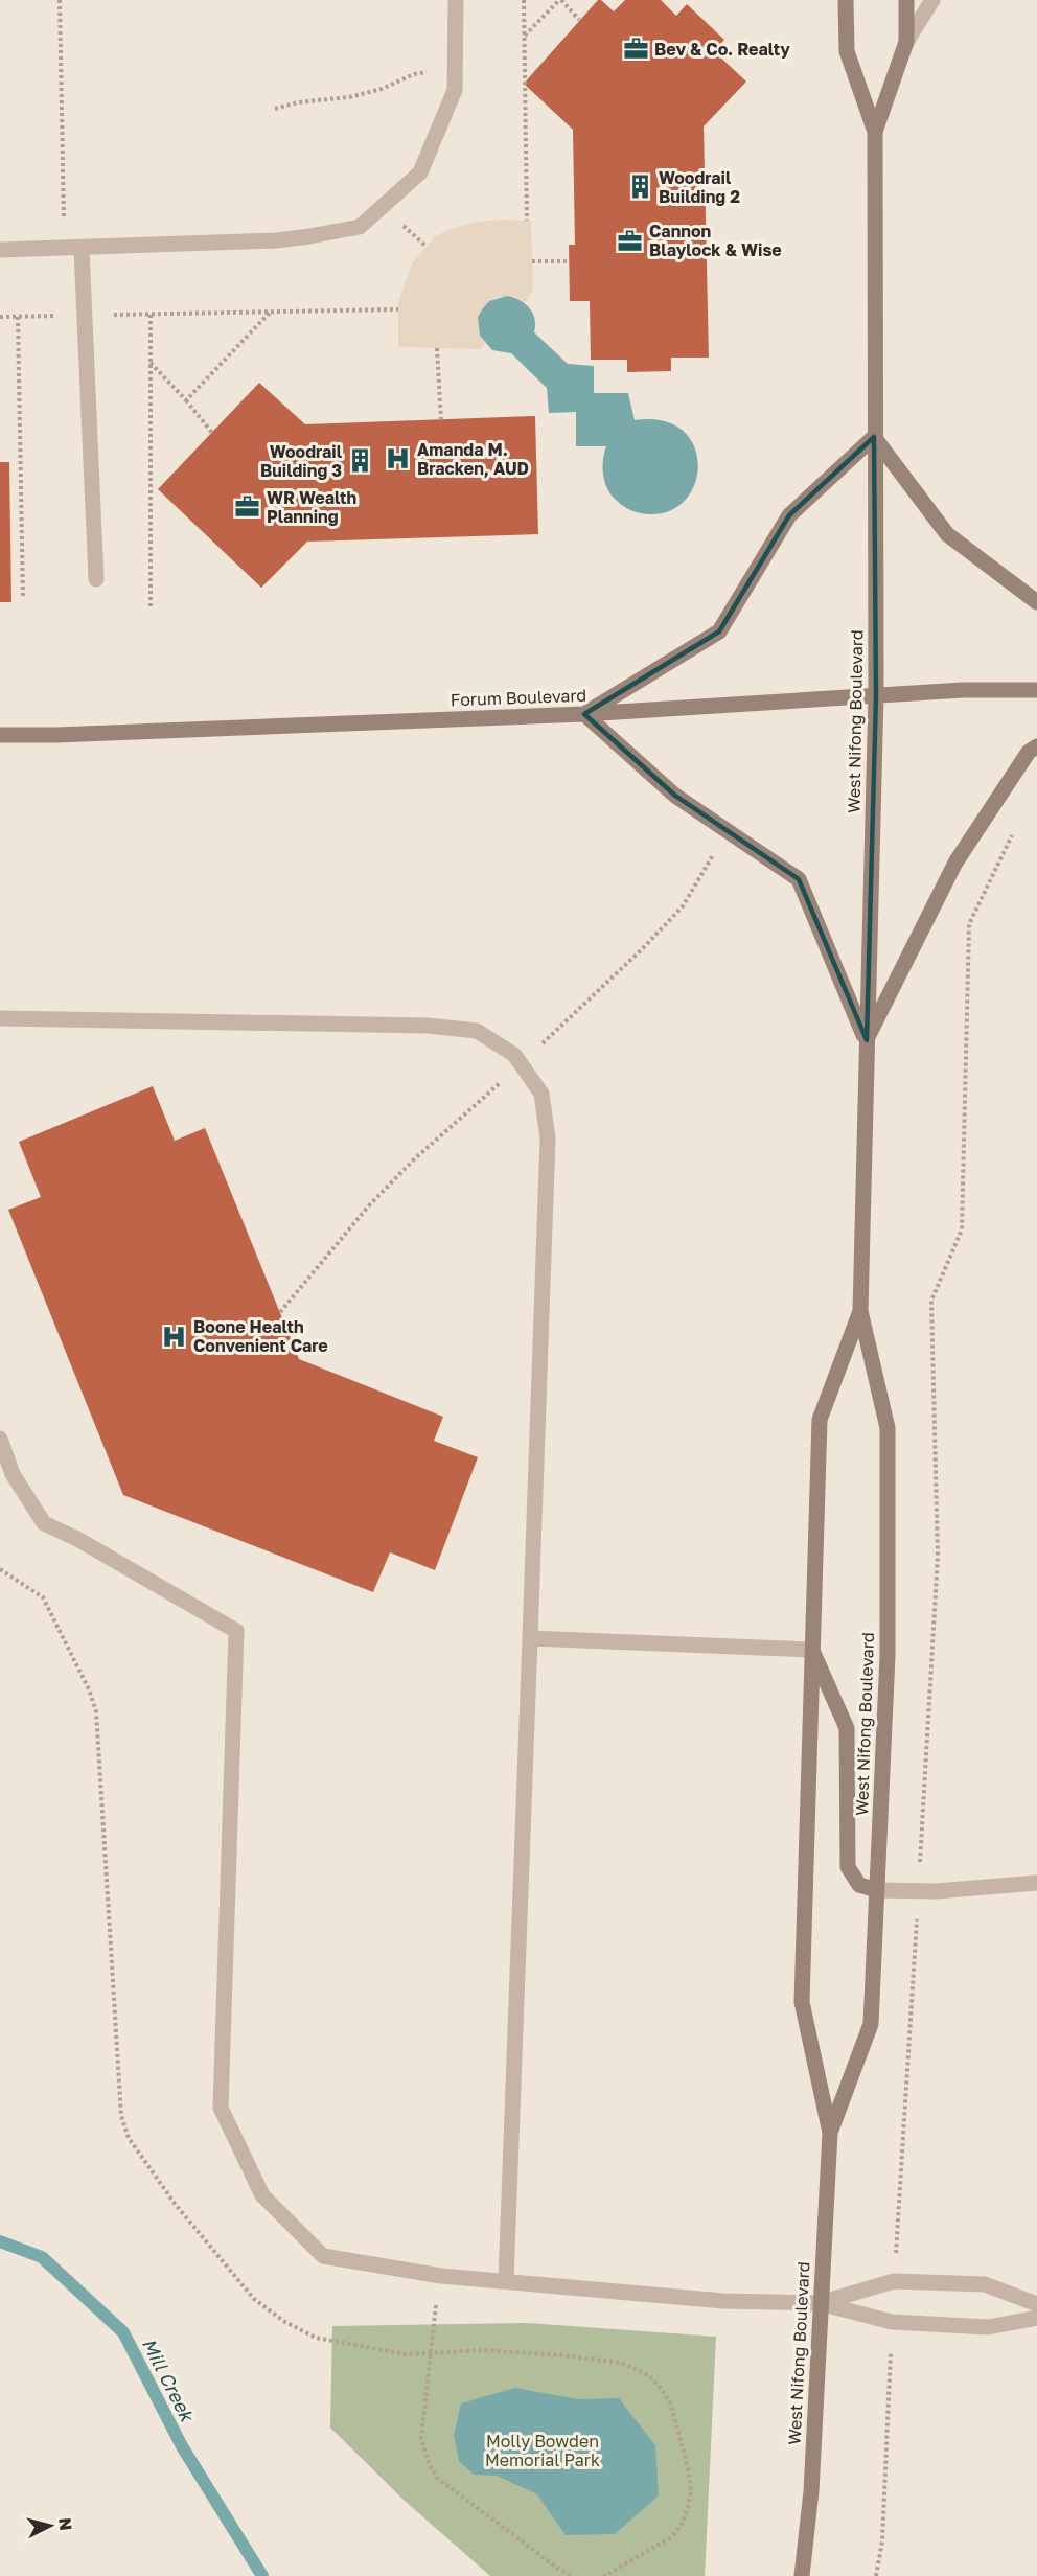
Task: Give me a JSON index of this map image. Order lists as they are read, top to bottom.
{
  "streets": {
    "main road": ["Forum Boulevard", "West Nifong Boulevard"]
  },
  "crossings": [
    ["Forum Boulevard", "West Nifong Boulevard"]
  ],
  "water": ["Mill Creek"],
  "parks": ["Molly Bowden Memorial Park"],
  "places": {
    "office": ["Bev & Co. Realty", "Cannon Blaylock & Wise", "WR Wealth Planning"],
    "building": ["Woodrail Building 2", "Woodrail Building 3"],
    "hospital": ["Amanda M. Bracken, AUD", "Boone Health Convenient Care"]
  },
  "north": "right"
}
